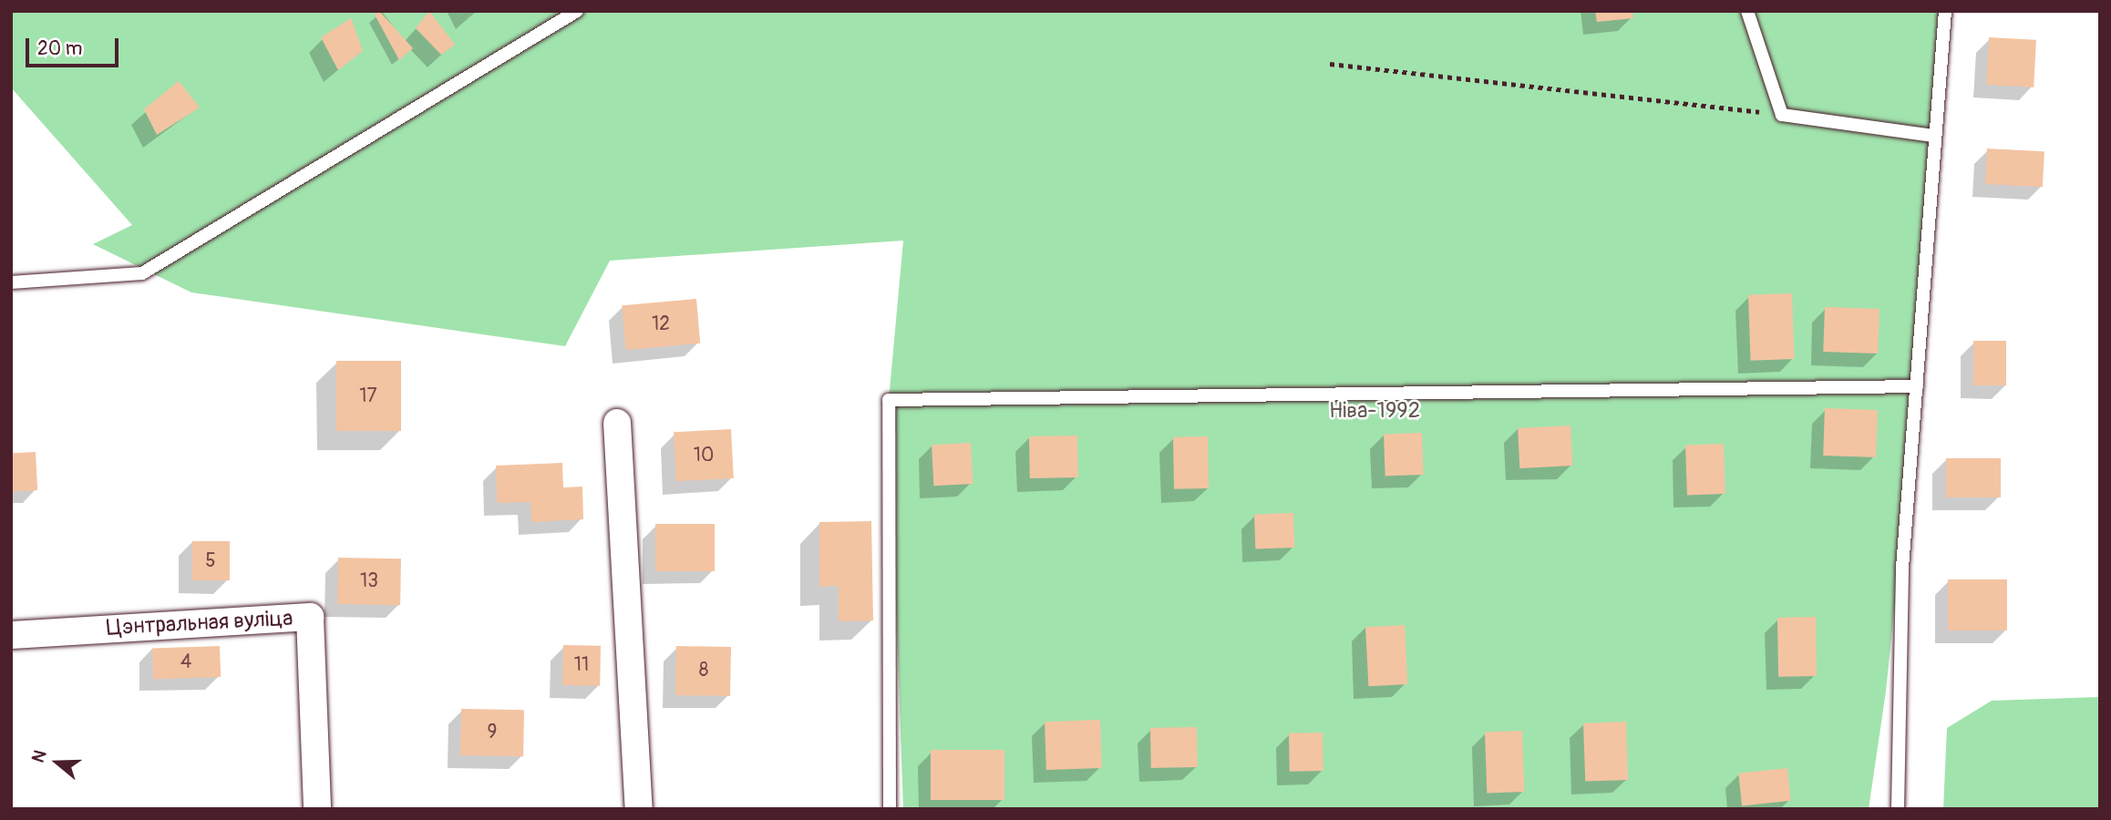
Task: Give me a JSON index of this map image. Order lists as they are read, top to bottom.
{
  "streets": {
    "street": ["Цэнтральная вуліца"]
  },
  "parks": ["Ніва-1992"],
  "house_numbers": [
    "12",
    "17",
    "10",
    "5",
    "13",
    "4",
    "11",
    "8",
    "9"
  ],
  "scale_bar": "20 m",
  "north": "left"
}
